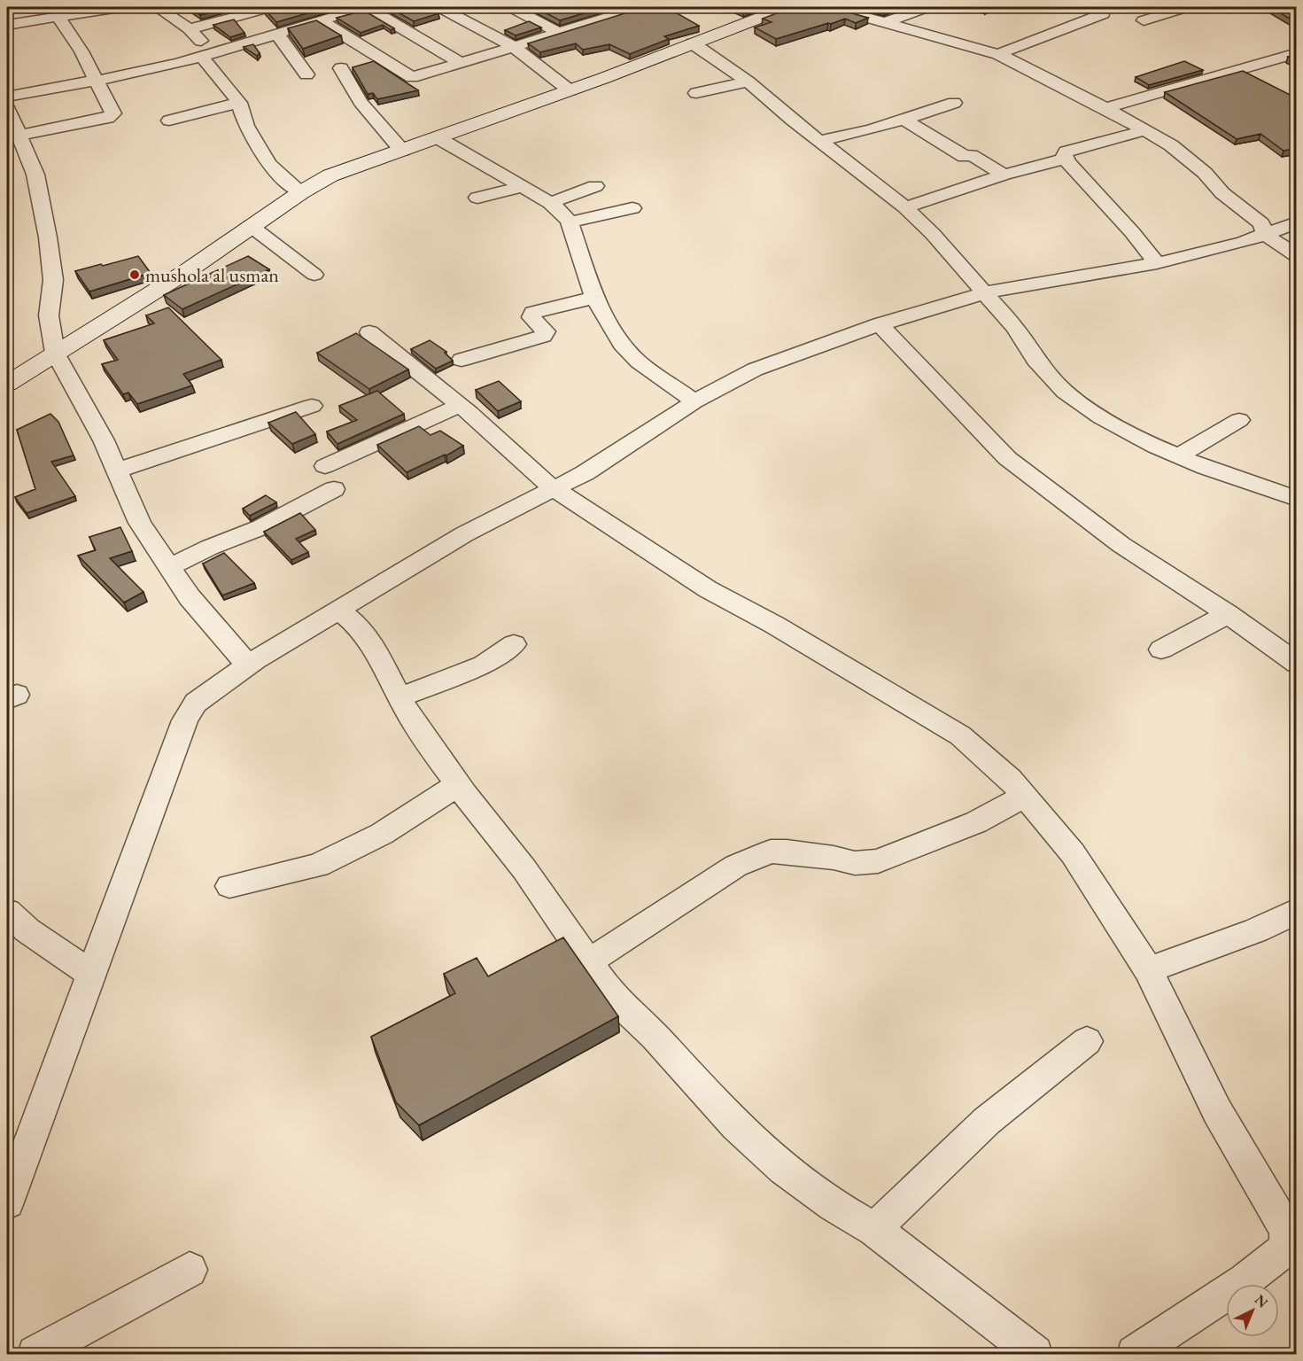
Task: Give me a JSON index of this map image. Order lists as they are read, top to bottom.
{
  "places": ["mushola al usman"],
  "north": "top right"
}
